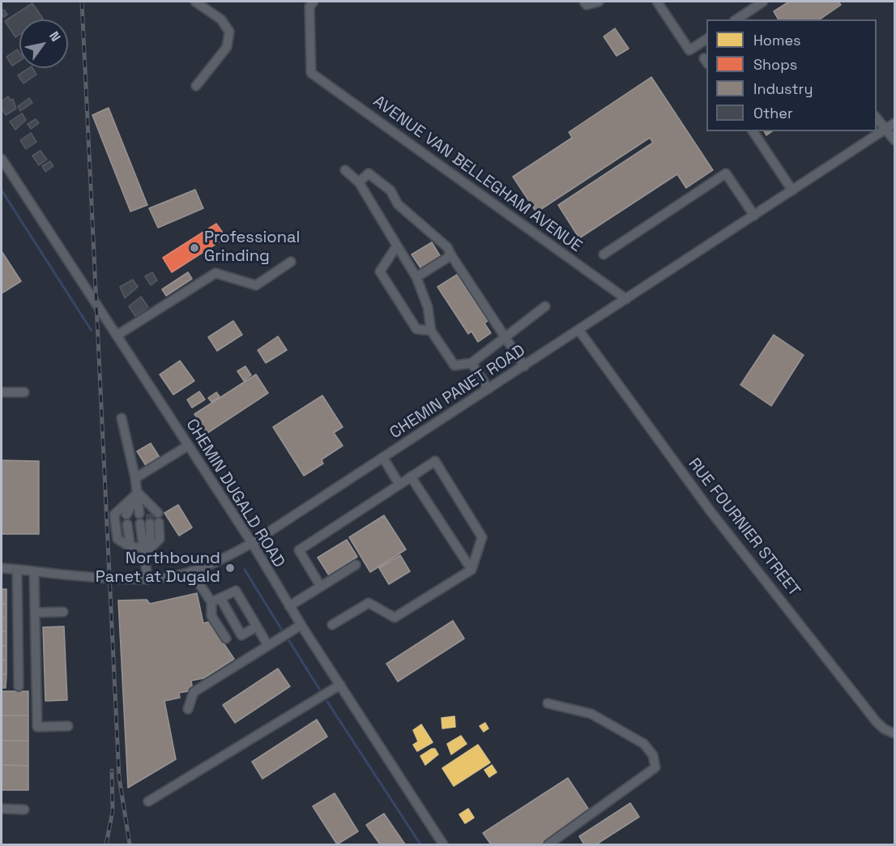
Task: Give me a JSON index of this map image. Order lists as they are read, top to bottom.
{
  "streets": {
    "street": [
      "AVENUE VAN BELLEGHAM AVENUE",
      "CHEMIN PANET ROAD",
      "CHEMIN DUGALD ROAD",
      "RUE FOURNIER STREET"
    ]
  },
  "crossings": [
    ["AVENUE VAN BELLEGHAM AVENUE", "CHEMIN PANET ROAD"],
    ["CHEMIN PANET ROAD", "CHEMIN DUGALD ROAD"],
    ["CHEMIN PANET ROAD", "RUE FOURNIER STREET"]
  ],
  "places": ["Professional Grinding", "Northbound Panet at Dugald"],
  "legend": [
    "Homes",
    "Shops",
    "Industry",
    "Other"
  ],
  "north": "top right"
}
